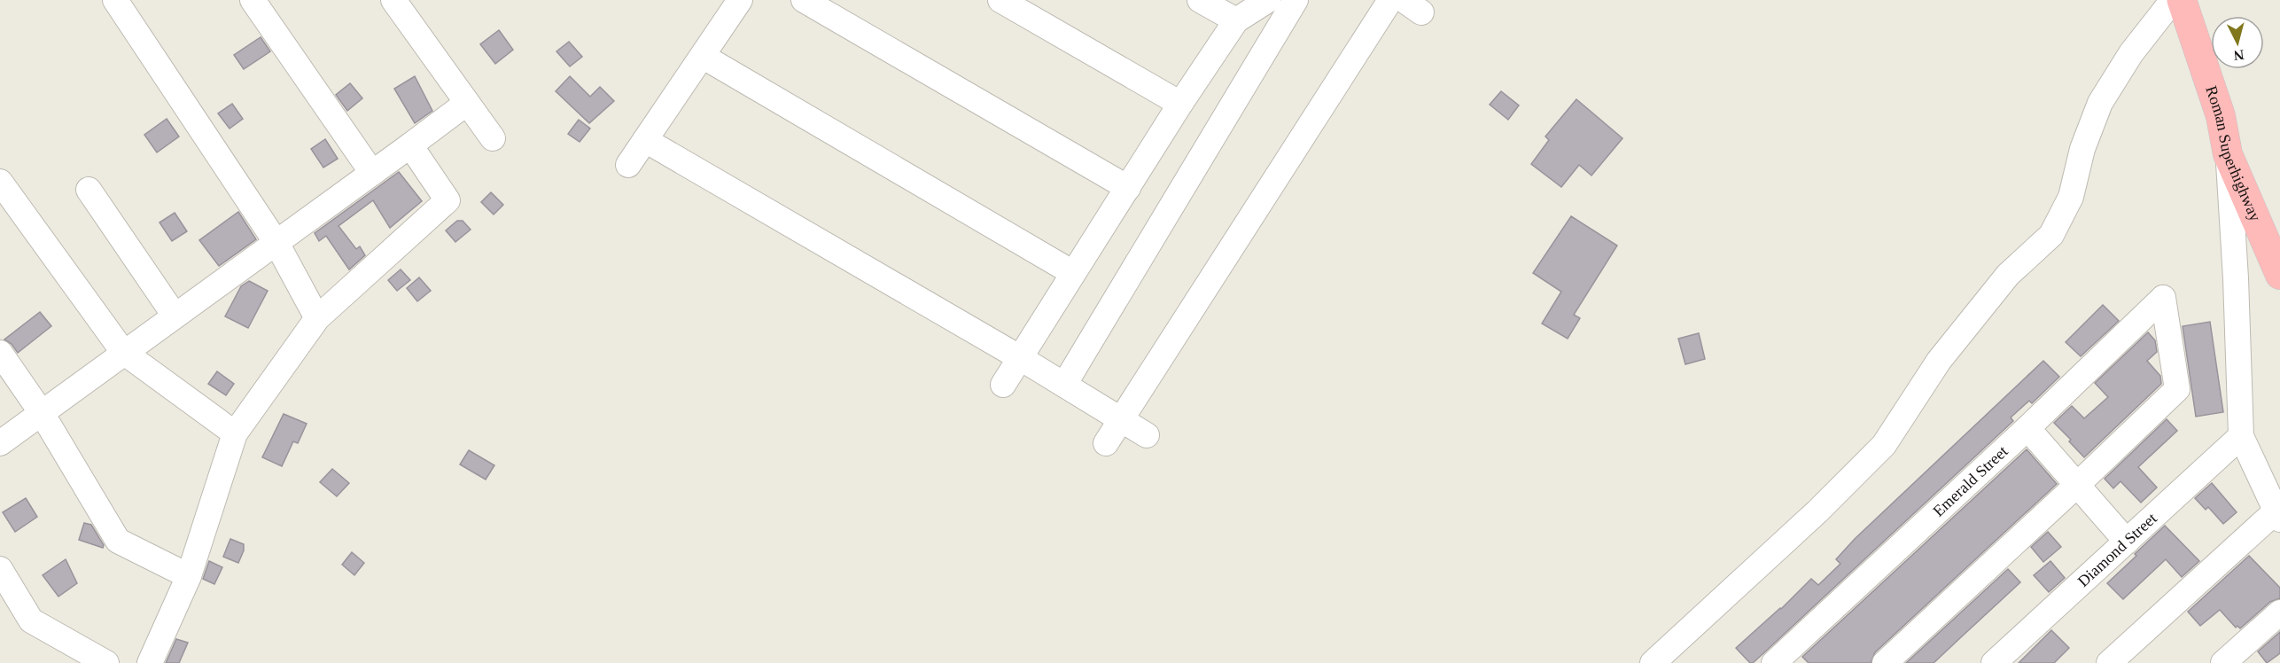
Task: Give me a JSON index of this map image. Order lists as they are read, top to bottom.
{
  "streets": {
    "main road": ["Roman Superhighway"],
    "street": ["Emerald Street", "Diamond Street"]
  },
  "north": "bottom"
}
